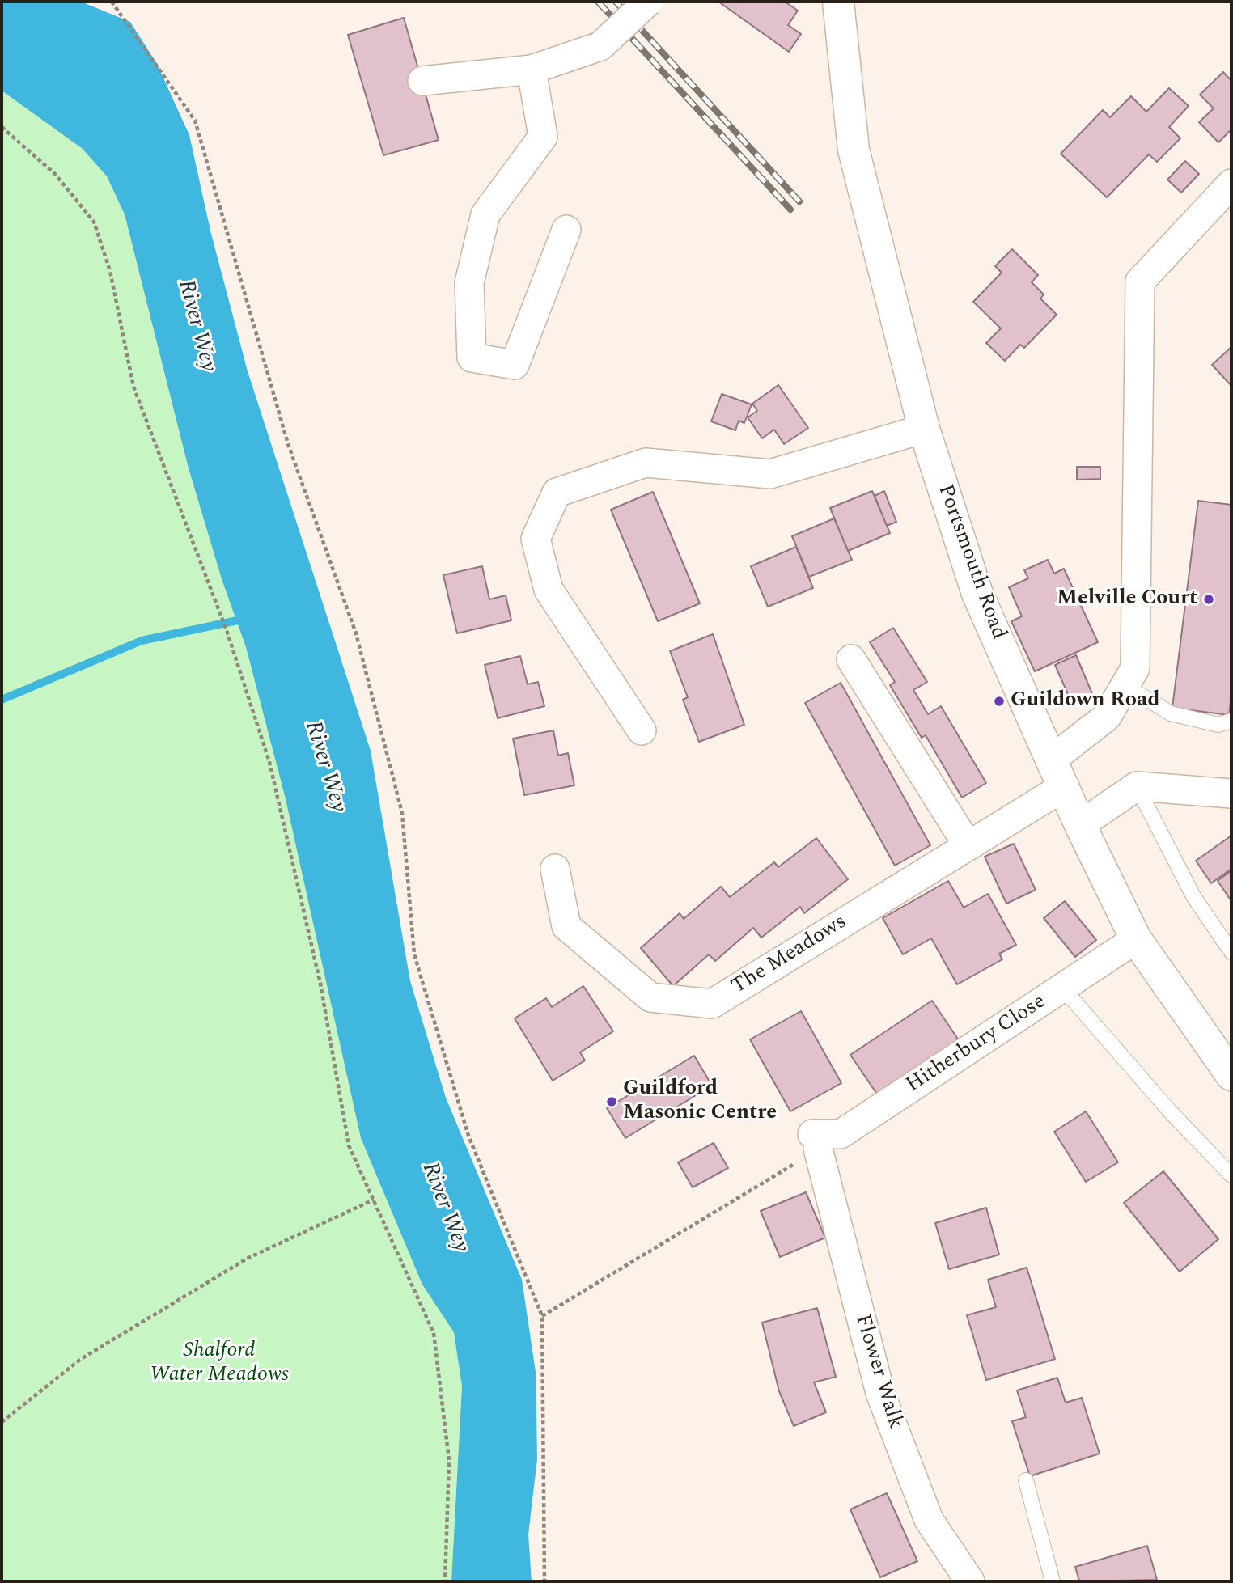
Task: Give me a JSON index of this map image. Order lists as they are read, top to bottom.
{
  "streets": {
    "main road": ["Portsmouth Road"],
    "street": ["The Meadows", "Hitherbury Close", "Flower Walk"]
  },
  "crossings": [
    ["Portsmouth Road", "The Meadows"],
    ["Portsmouth Road", "Hitherbury Close"],
    ["Hitherbury Close", "Flower Walk"]
  ],
  "water": ["River Wey"],
  "parks": ["Shalford Water Meadows"],
  "places": ["Melville Court", "Guildown Road", "Guildford Masonic Centre"]
}
